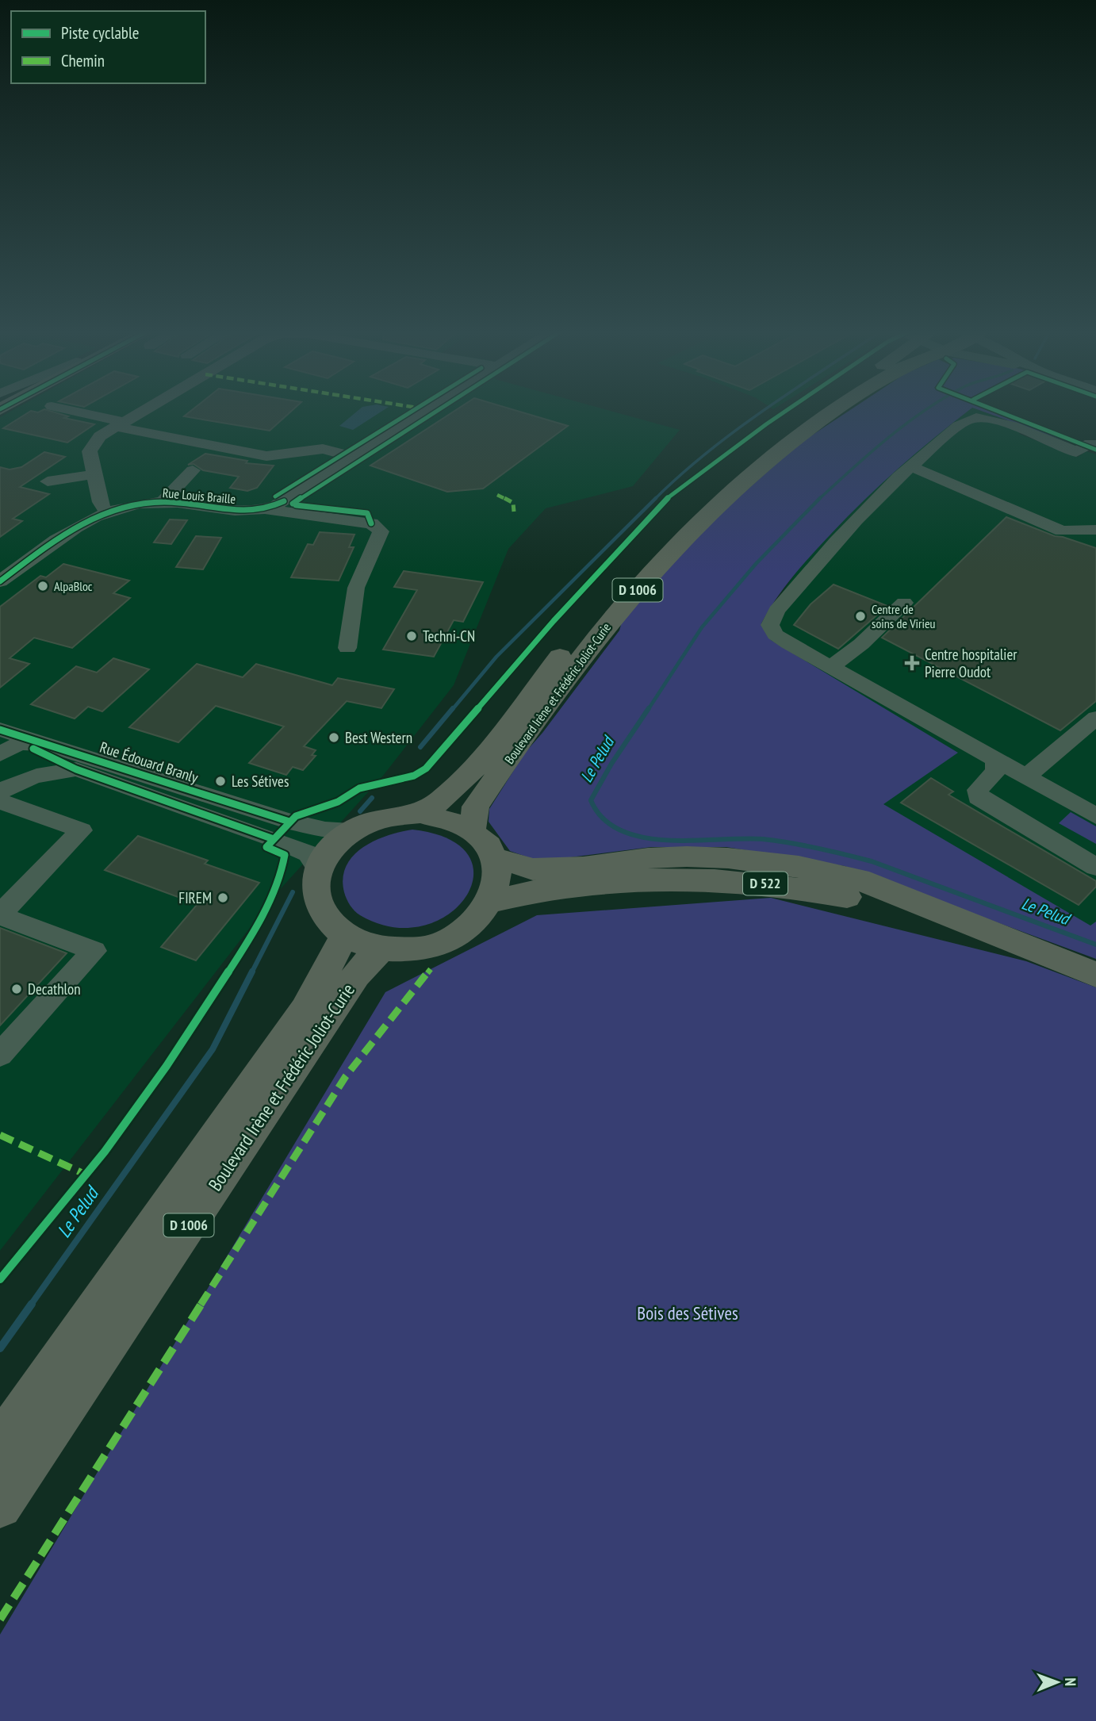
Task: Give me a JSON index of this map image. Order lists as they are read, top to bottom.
{
  "streets": {
    "main road": ["D 1006", "Boulevard Irène et Frédéric Joliot-Curie", "D 522"],
    "street": ["Rue Louis Braille", "Rue Édouard Branly"]
  },
  "crossings": [
    ["Boulevard Irène et Frédéric Joliot-Curie", "Rue Édouard Branly"],
    ["Boulevard Irène et Frédéric Joliot-Curie", "D 522"],
    ["Rue Édouard Branly", "D 522"]
  ],
  "water": ["Le Pelud"],
  "parks": ["Bois des Sétives"],
  "places": {
    "other": [
      "AlpaBloc",
      "Centre de soins de Virieu",
      "Techni-CN",
      "Best Western",
      "Les Sétives",
      "FIREM",
      "Decathlon"
    ],
    "health": ["Centre hospitalier Pierre Oudot"]
  },
  "legend": ["Piste cyclable", "Chemin"],
  "north": "right"
}
